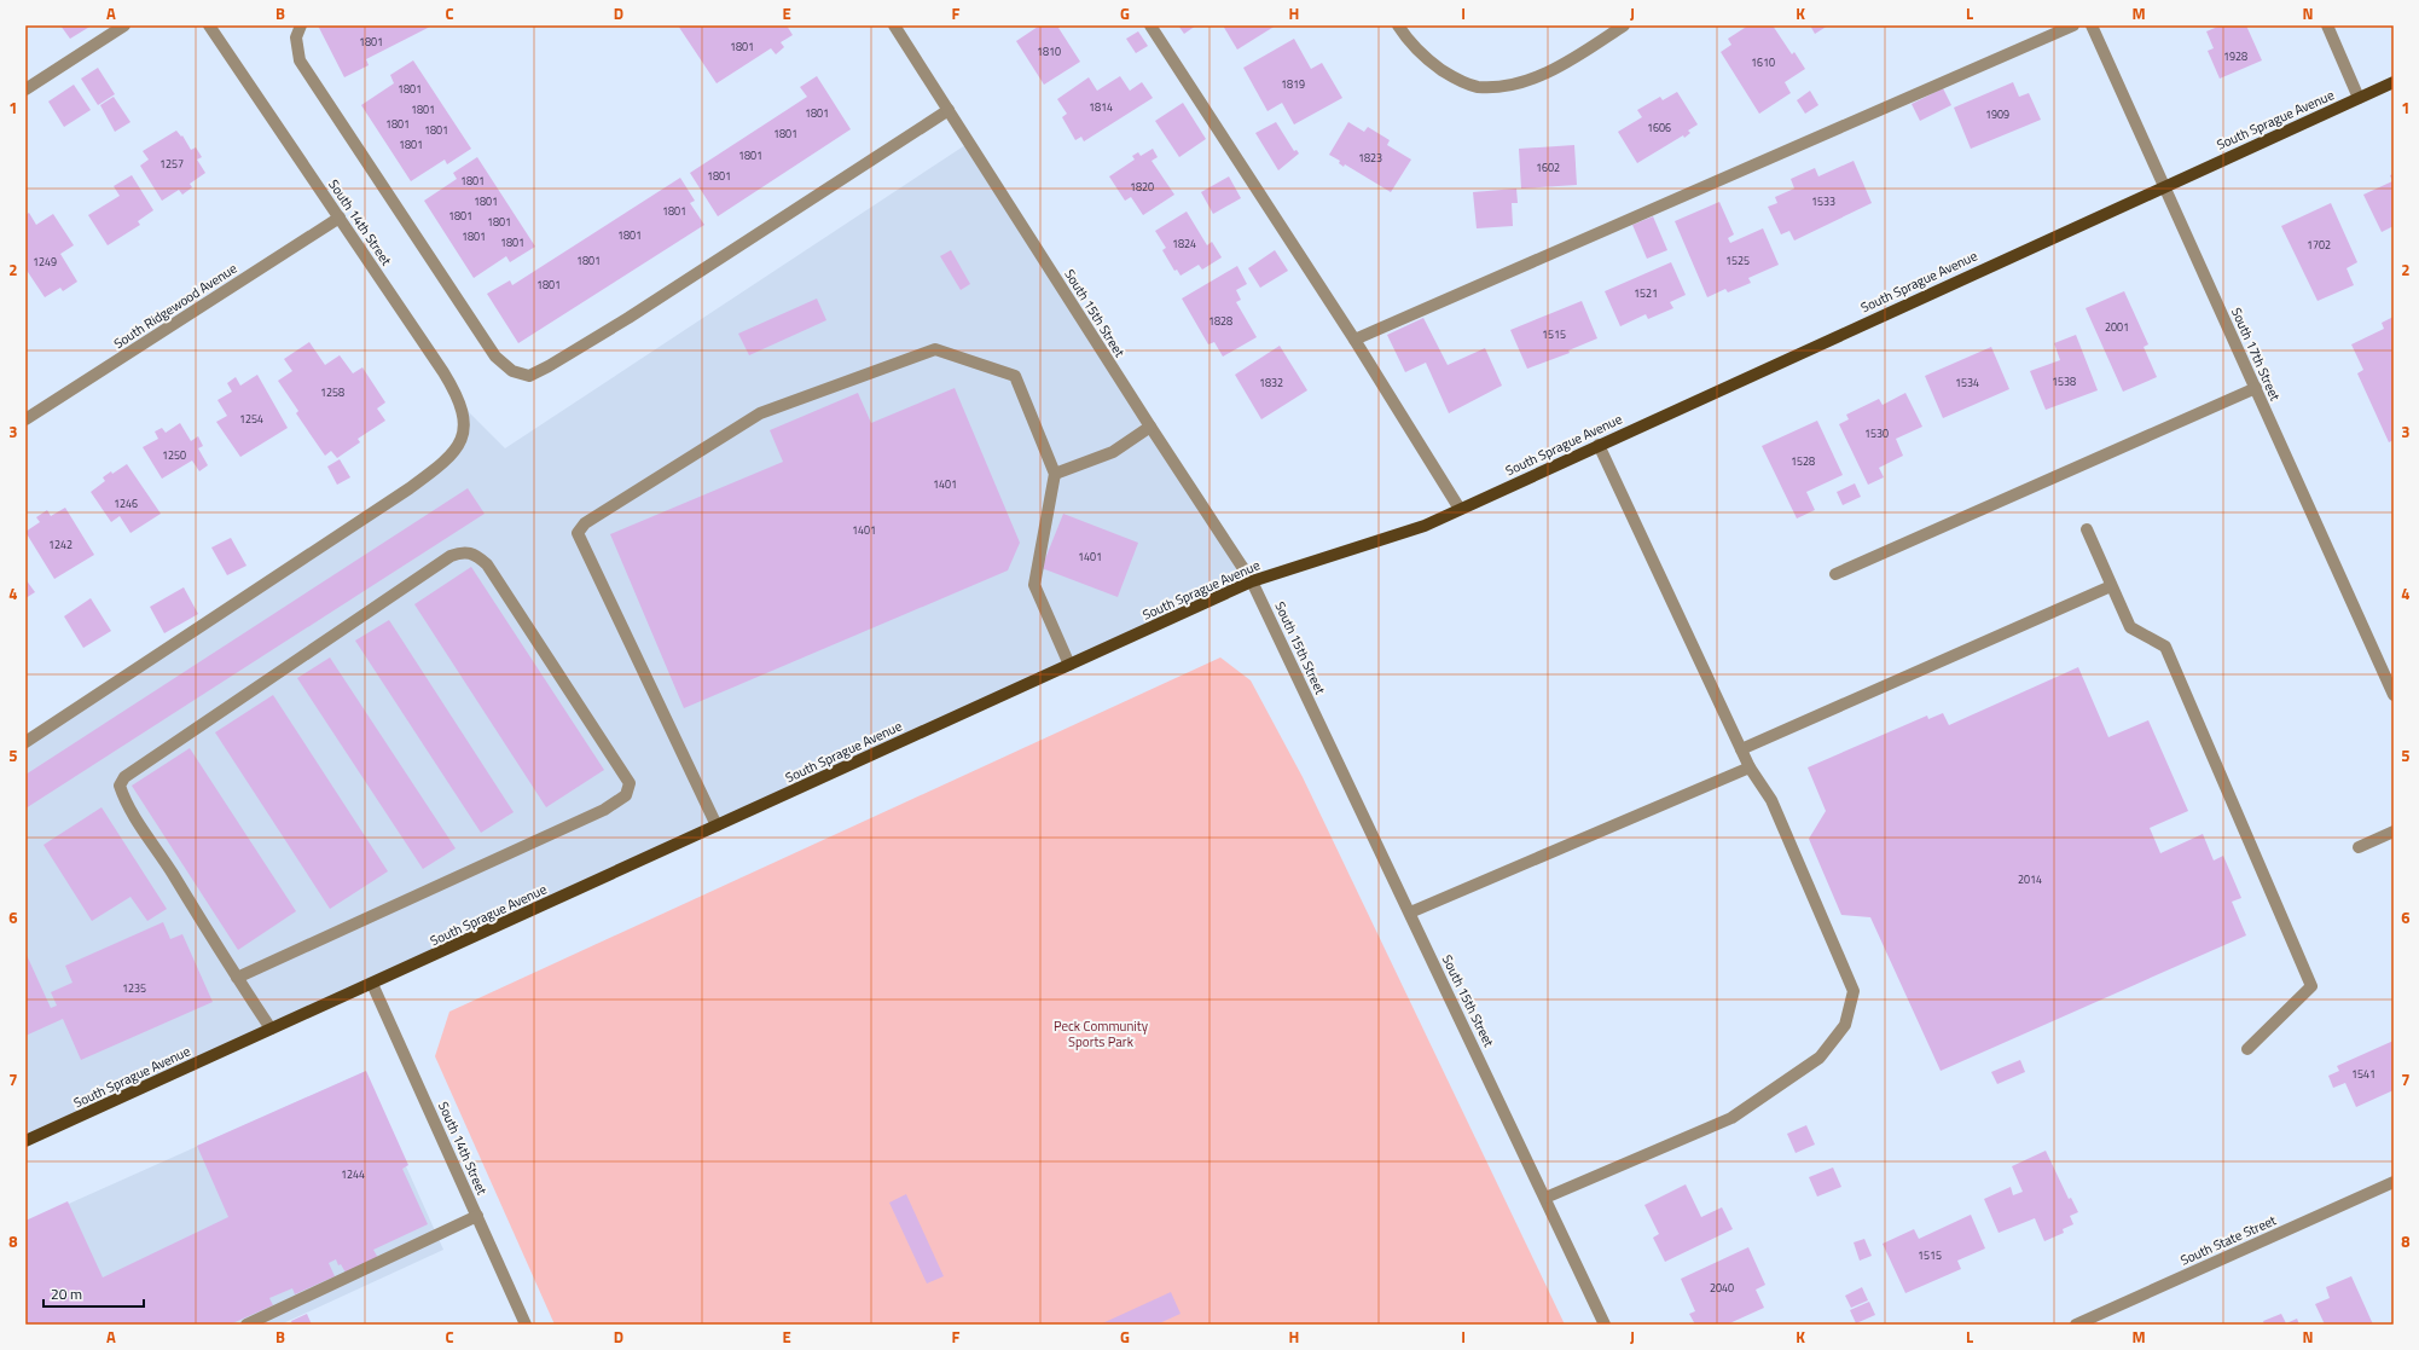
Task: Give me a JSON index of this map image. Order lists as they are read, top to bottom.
{
  "streets": {
    "main road": ["South Sprague Avenue"],
    "street": [
      "South 14th Street",
      "South Ridgewood Avenue",
      "South 15th Street",
      "South 17th Street",
      "South State Street"
    ]
  },
  "crossings": [
    ["South Sprague Avenue", "South 14th Street"],
    ["South Sprague Avenue", "South 15th Street"],
    ["South Sprague Avenue", "South 17th Street"],
    ["South 14th Street", "South Ridgewood Avenue"]
  ],
  "parks": ["Peck Community Sports Park"],
  "house_numbers": [
    "1801",
    "1801",
    "1810",
    "1928",
    "1610",
    "1819",
    "1801",
    "1814",
    "1801",
    "1801",
    "1909",
    "1801",
    "1606",
    "1801",
    "1801",
    "1801",
    "1801",
    "1823",
    "1257",
    "1602",
    "1801",
    "1801",
    "1820",
    "1801",
    "1533",
    "1801",
    "1801",
    "1801",
    "1801",
    "1801",
    "1801",
    "1824",
    "1702",
    "1801",
    "1525",
    "1249",
    "1801",
    "1521",
    "1828",
    "2001",
    "1515",
    "1538",
    "1832",
    "1534",
    "1258",
    "1254",
    "1530",
    "1250",
    "1528",
    "1401",
    "1246",
    "1401",
    "1242",
    "1401",
    "2014",
    "1235",
    "1541",
    "1244",
    "1515",
    "2040"
  ],
  "scale_bar": "20 m",
  "grid": {
    "columns": [
      "A",
      "B",
      "C",
      "D",
      "E",
      "F",
      "G",
      "H",
      "I",
      "J",
      "K",
      "L",
      "M",
      "N"
    ],
    "rows": [
      "1",
      "2",
      "3",
      "4",
      "5",
      "6",
      "7",
      "8"
    ]
  }
}
